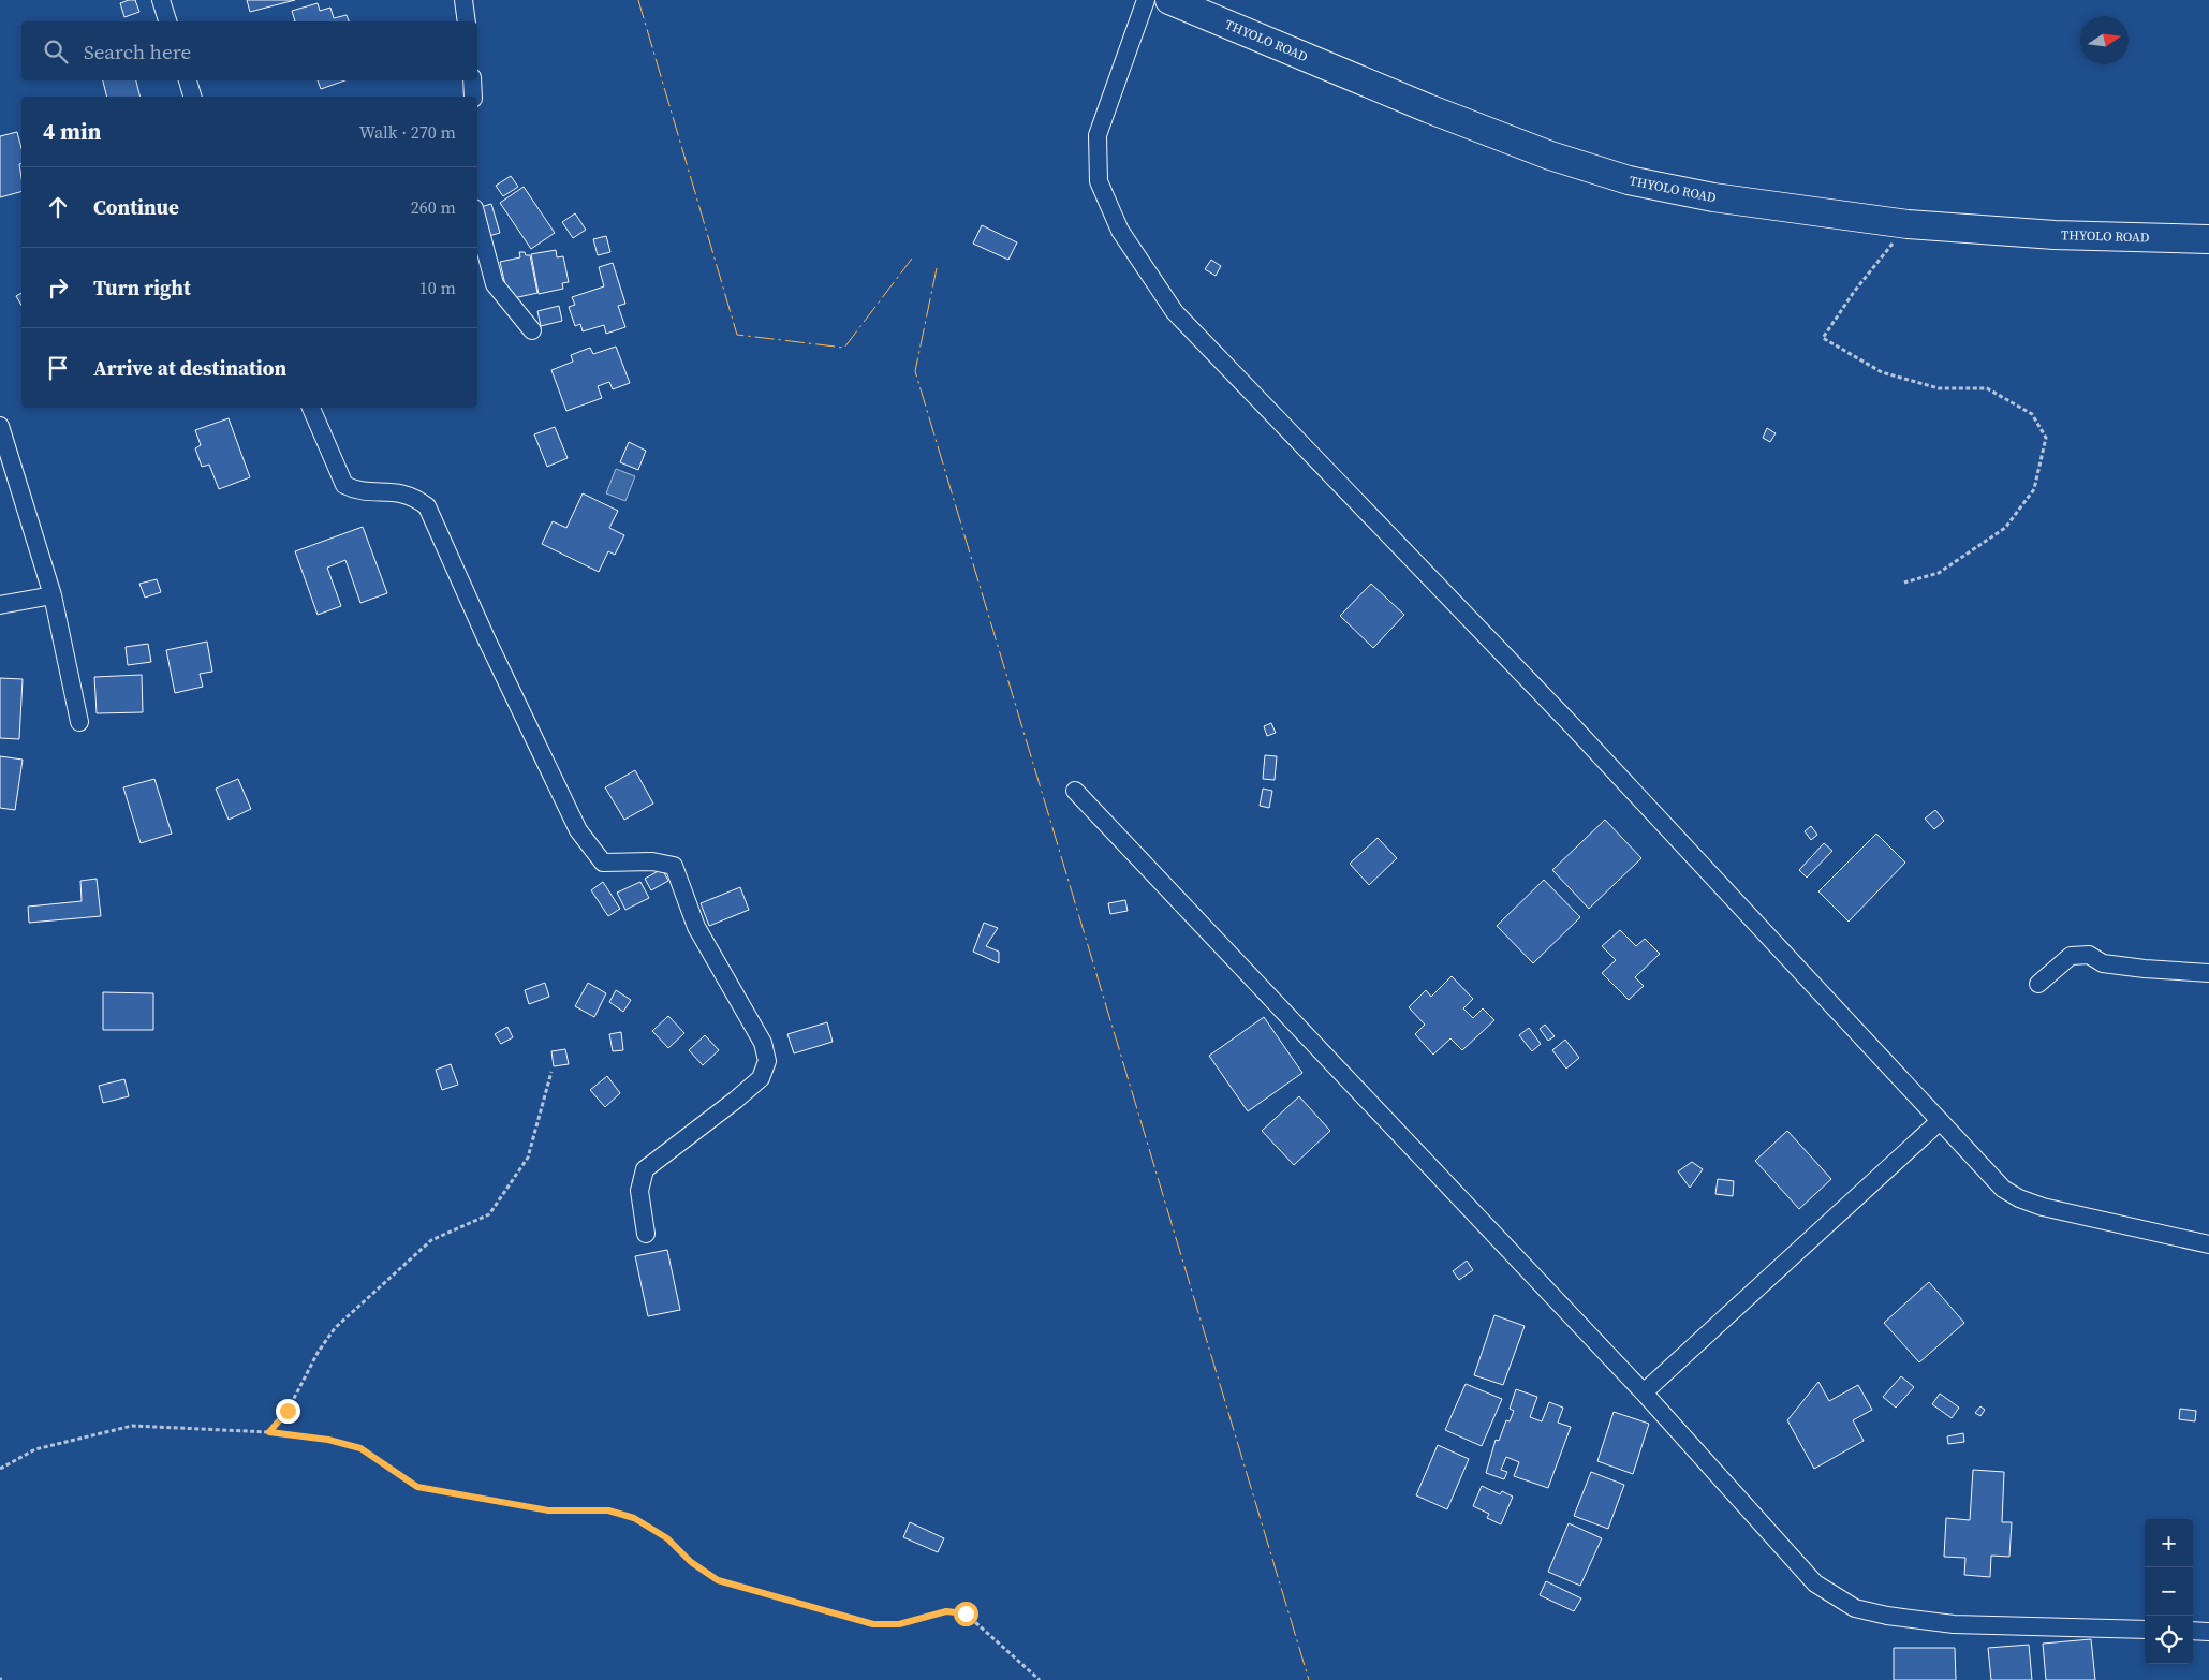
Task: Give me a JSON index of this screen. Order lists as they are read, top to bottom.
{
  "streets": {
    "highway": ["THYOLO ROAD"]
  },
  "north": "right",
  "page": {
    "search": "Search here",
    "heading": ["4 min", "Walk · 270 m"],
    "list": [
      ["Continue", "260 m"],
      ["Turn right", "10 m"],
      "Arrive at destination"
    ],
    "map_buttons": ["+", "−"]
  }
}
